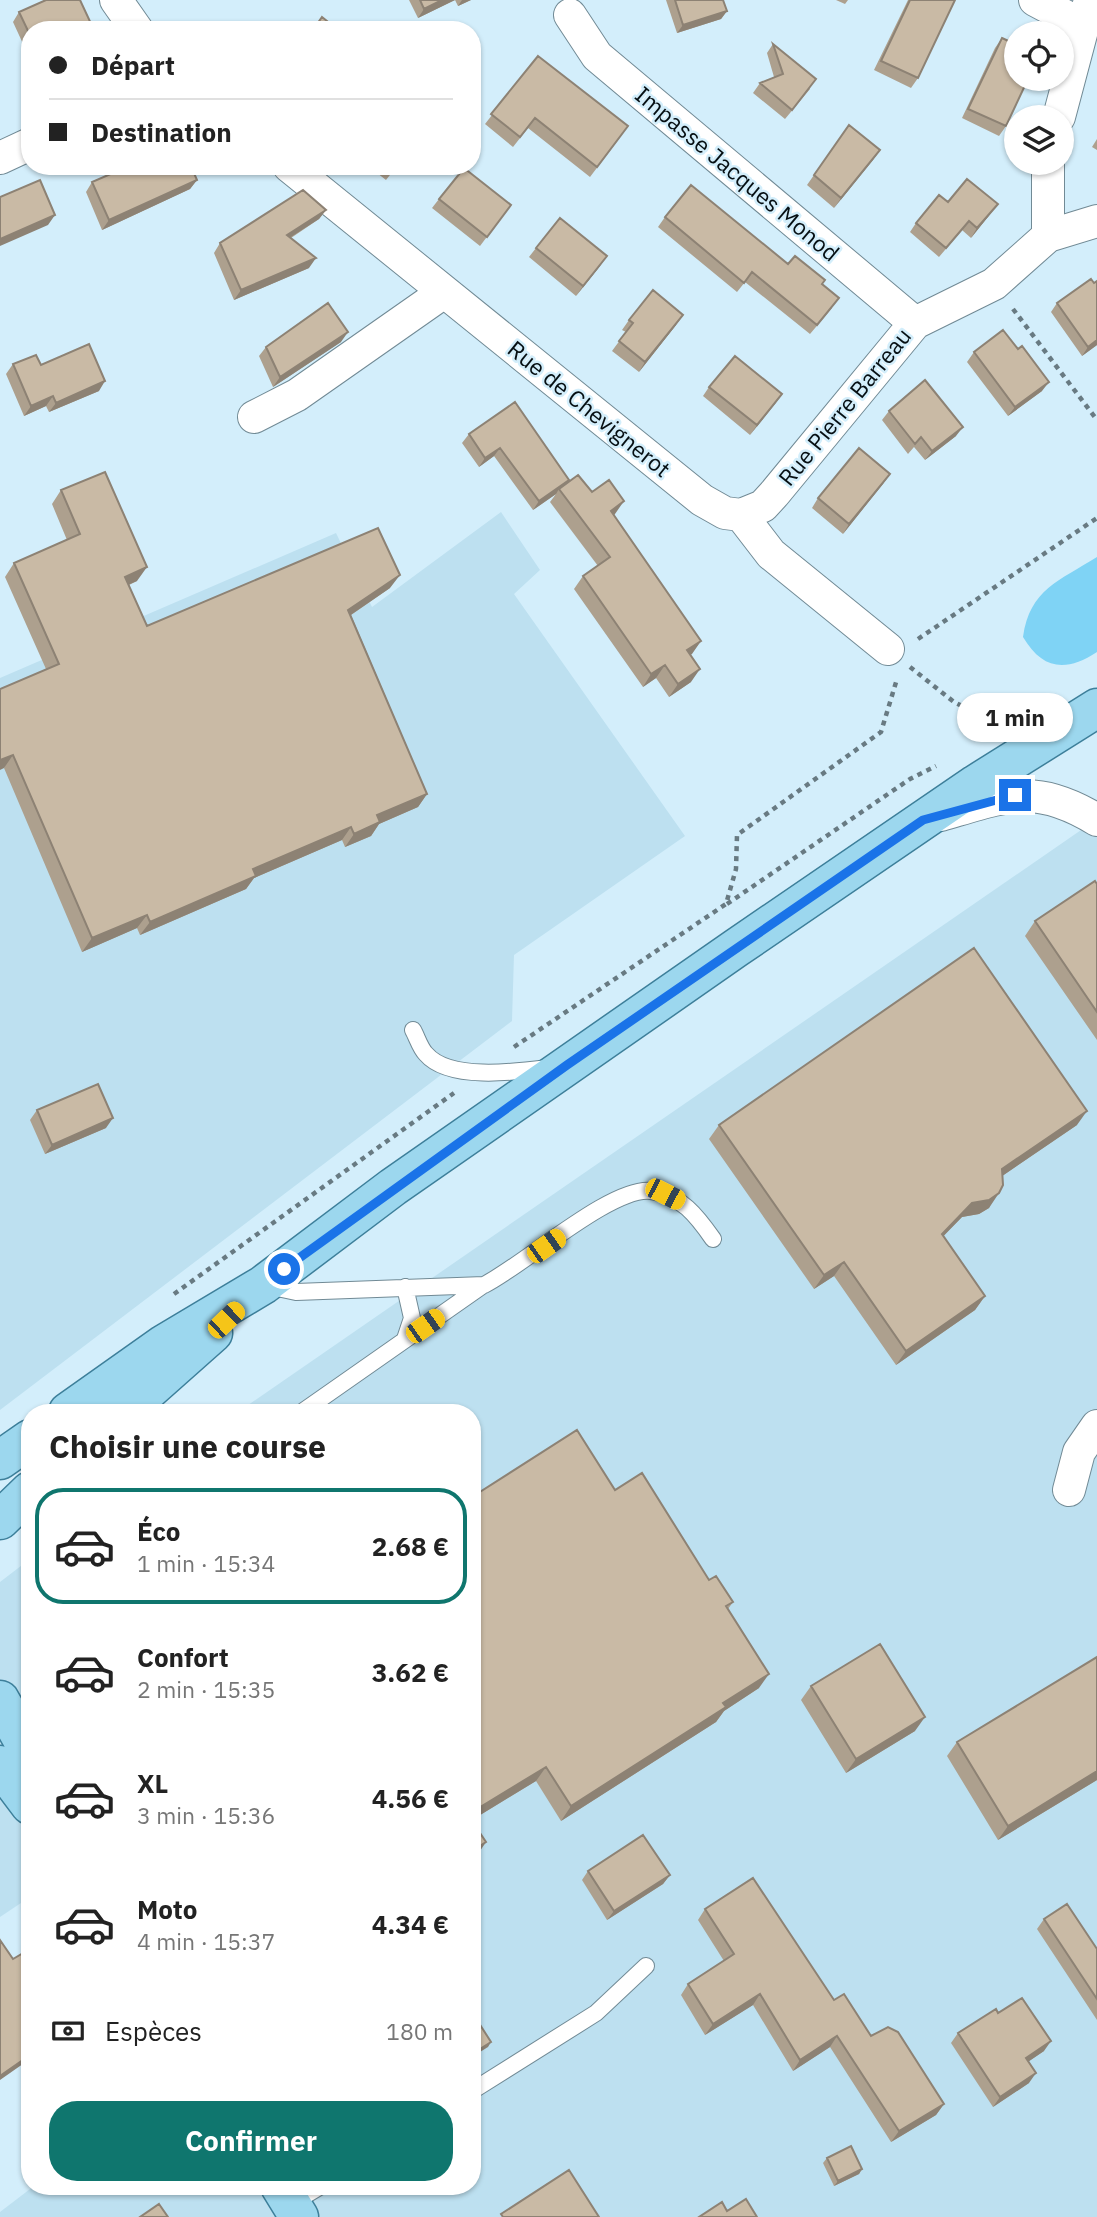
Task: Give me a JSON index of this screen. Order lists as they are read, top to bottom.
{
  "streets": {
    "street": ["Impasse Jacques Monod", "Rue Pierre Barreau", "Rue de Chevignerot"]
  },
  "crossings": [
    ["Impasse Jacques Monod", "Rue Pierre Barreau"],
    ["Rue Pierre Barreau", "Rue de Chevignerot"]
  ],
  "page": {
    "banner": ["Départ", "Destination"],
    "bubble": "1 min",
    "heading": "Choisir une course",
    "list": [
      {
        "name": "Éco",
        "note": "1 min · 15:34",
        "value": "2.68 €"
      },
      {
        "name": "Confort",
        "note": "2 min · 15:35",
        "value": "3.62 €"
      },
      {
        "name": "XL",
        "note": "3 min · 15:36",
        "value": "4.56 €"
      },
      {
        "name": "Moto",
        "note": "4 min · 15:37",
        "value": "4.34 €"
      }
    ],
    "pay": ["Espèces", "180 m"],
    "buttons": "Confirmer"
  }
}
